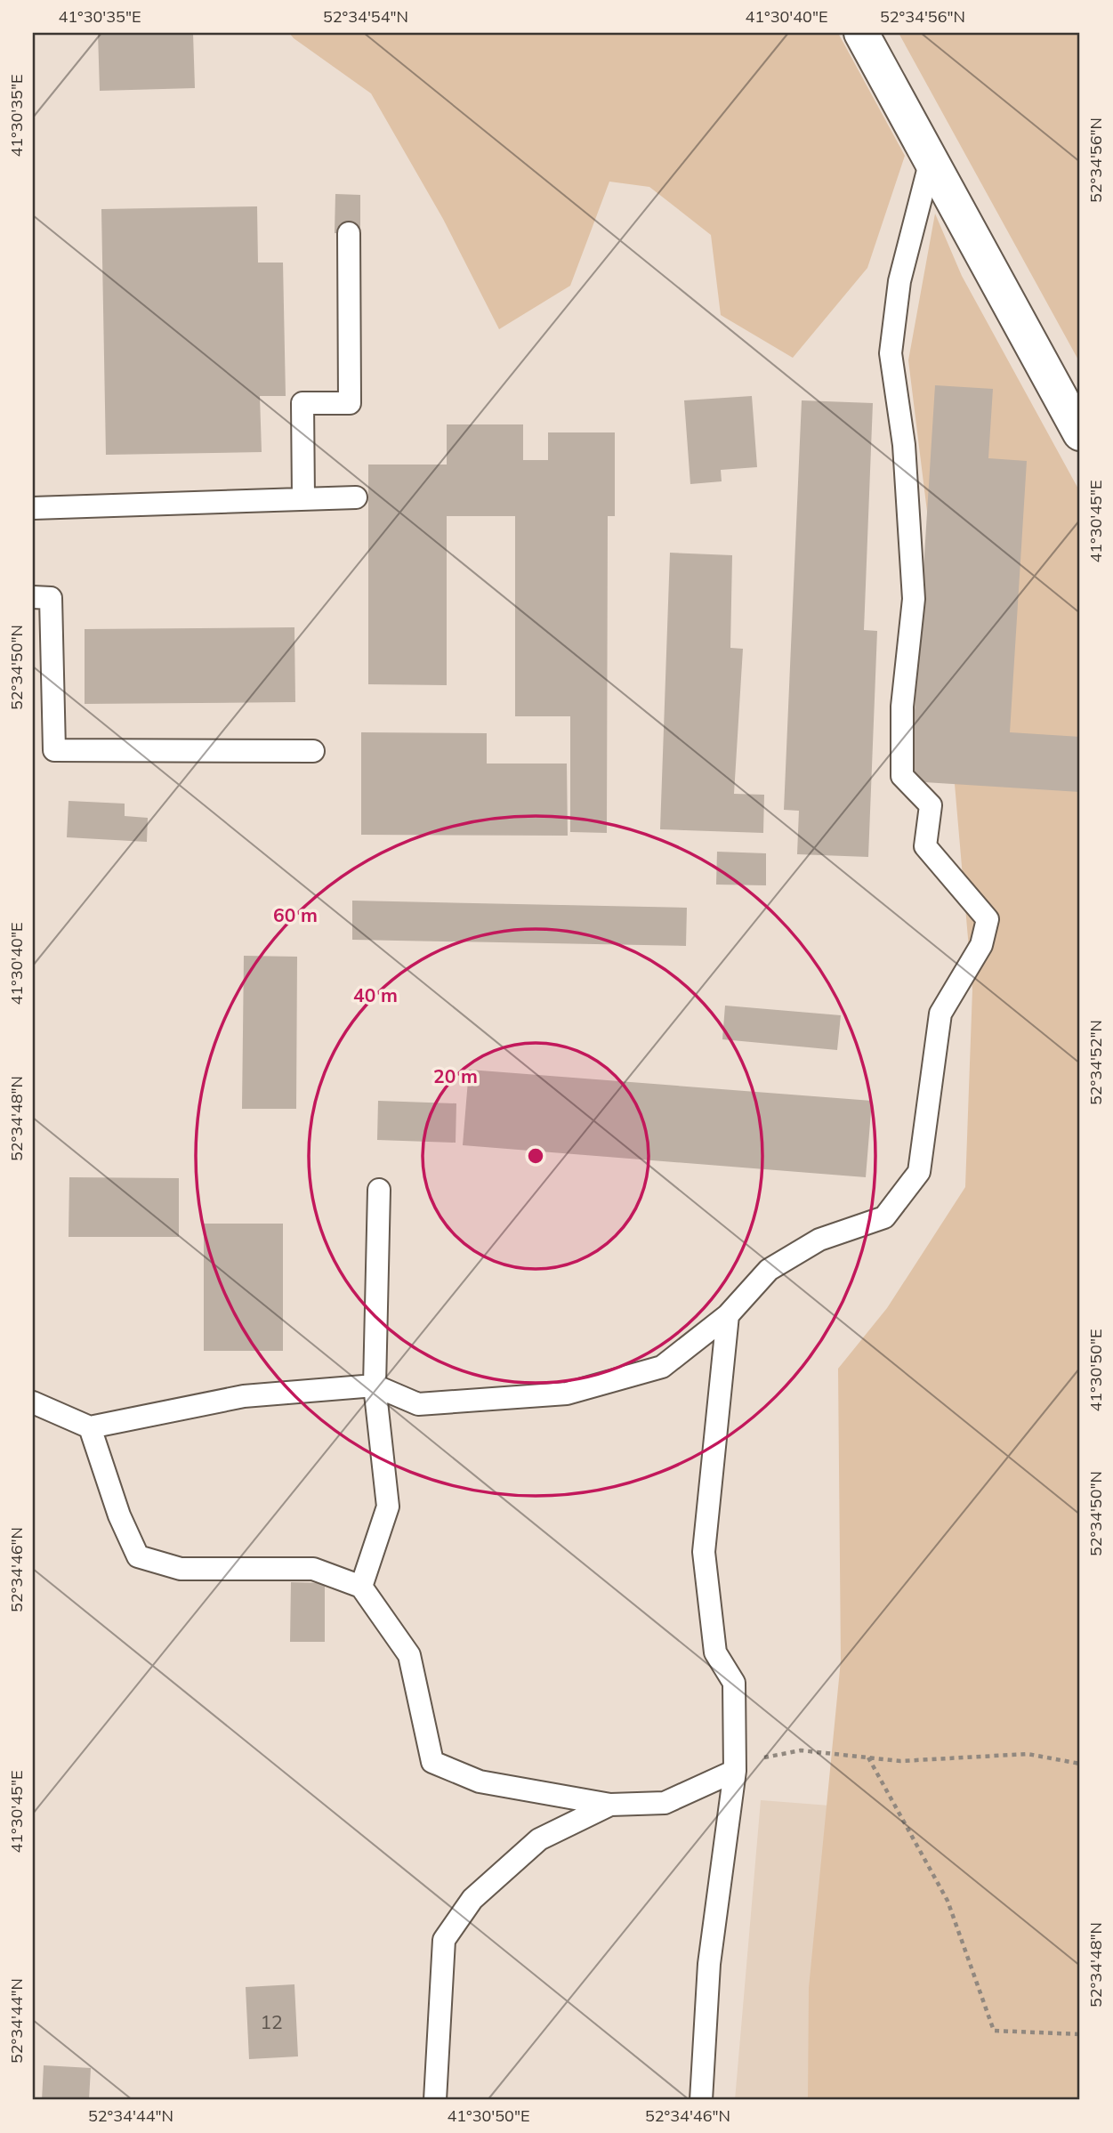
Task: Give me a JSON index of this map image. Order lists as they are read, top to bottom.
{
  "house_numbers": ["12"],
  "coordinates": [
    "41°30'35\"E",
    "52°34'54\"N",
    "41°30'40\"E",
    "52°34'56\"N",
    "41°30'45\"E",
    "52°34'50\"N",
    "52°34'52\"N",
    "52°34'48\"N",
    "41°30'50\"E",
    "52°34'46\"N",
    "52°34'44\"N"
  ],
  "rings": ["60 m", "40 m", "20 m"]
}
